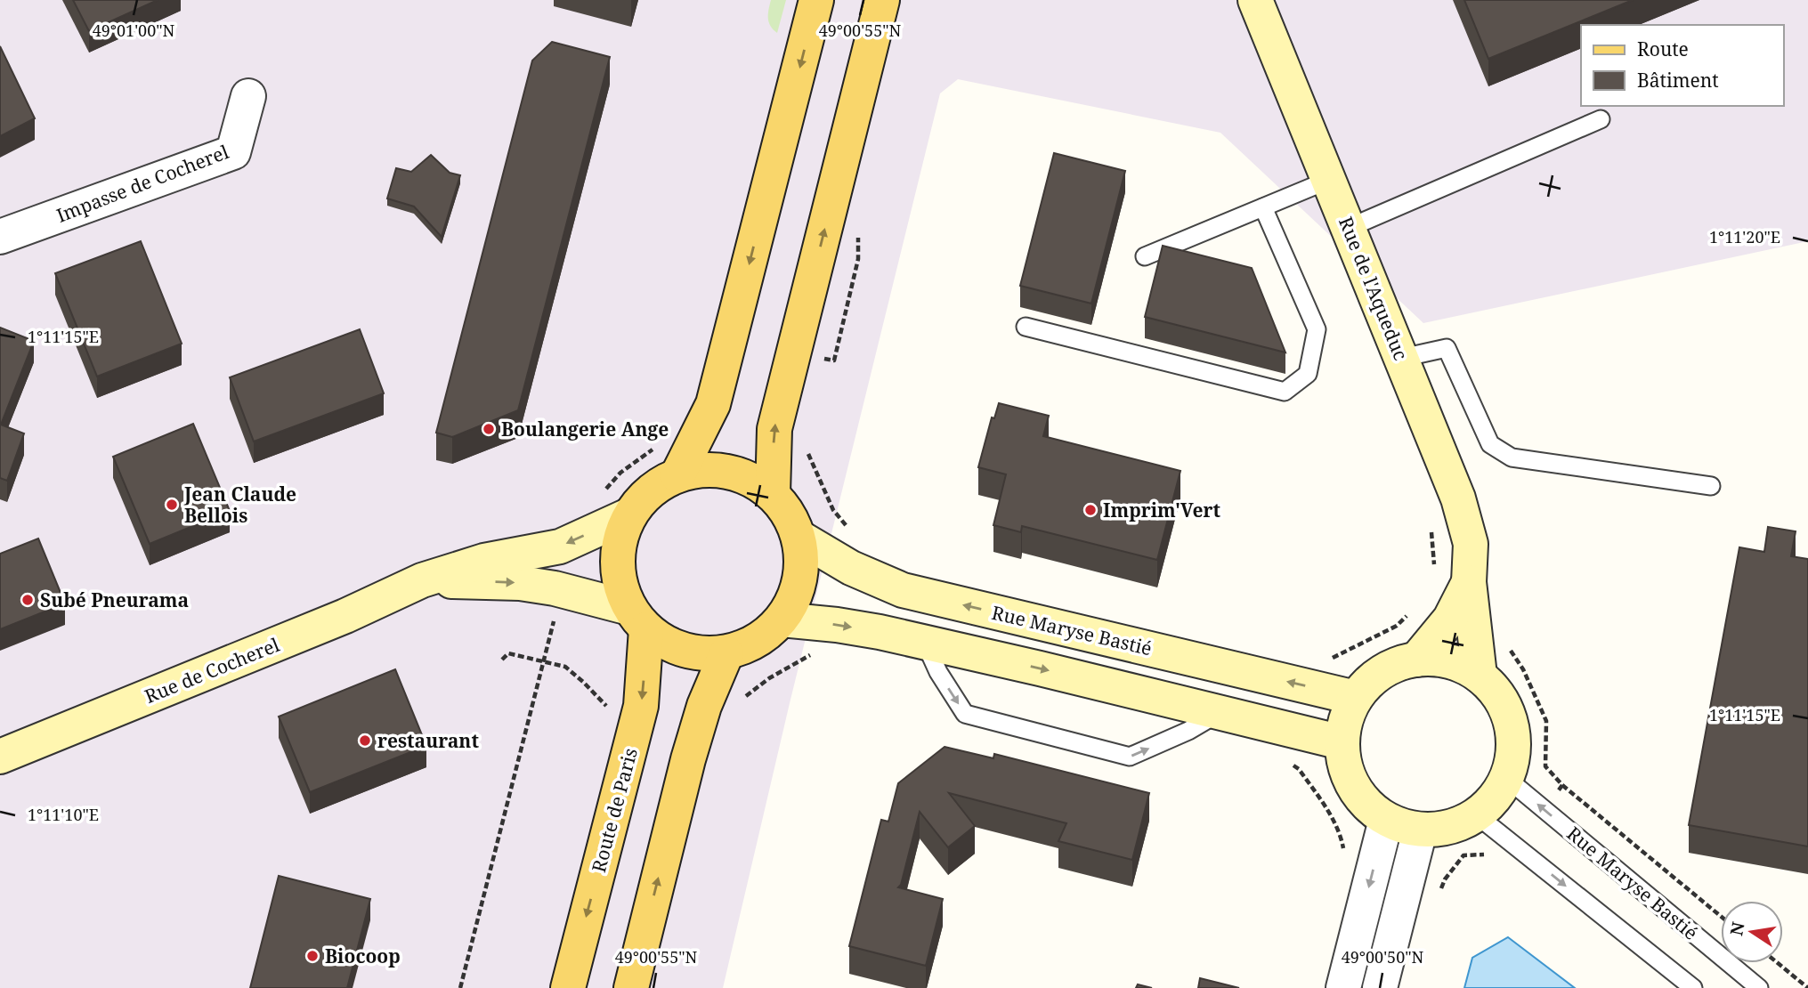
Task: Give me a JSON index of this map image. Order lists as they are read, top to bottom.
{
  "streets": {
    "main road": ["Route de Paris"],
    "street": [
      "Impasse de Cocherel",
      "Rue de l'Aqueduc",
      "Rue Maryse Bastié",
      "Rue de Cocherel"
    ]
  },
  "crossings": [
    ["Rue de l'Aqueduc", "Rue Maryse Bastié"],
    ["Rue Maryse Bastié", "Rue de Cocherel"],
    ["Rue Maryse Bastié", "Route de Paris"],
    ["Rue de Cocherel", "Route de Paris"]
  ],
  "places": [
    "Boulangerie Ange",
    "Jean Claude Bellois",
    "Imprim'Vert",
    "Subé Pneurama",
    "restaurant",
    "Biocoop"
  ],
  "legend": ["Route", "Bâtiment"],
  "north": "left",
  "coordinates": [
    "49°01'00\"N",
    "49°00'55\"N",
    "1°11'20\"E",
    "1°11'15\"E",
    "1°11'10\"E",
    "49°00'50\"N"
  ]
}
